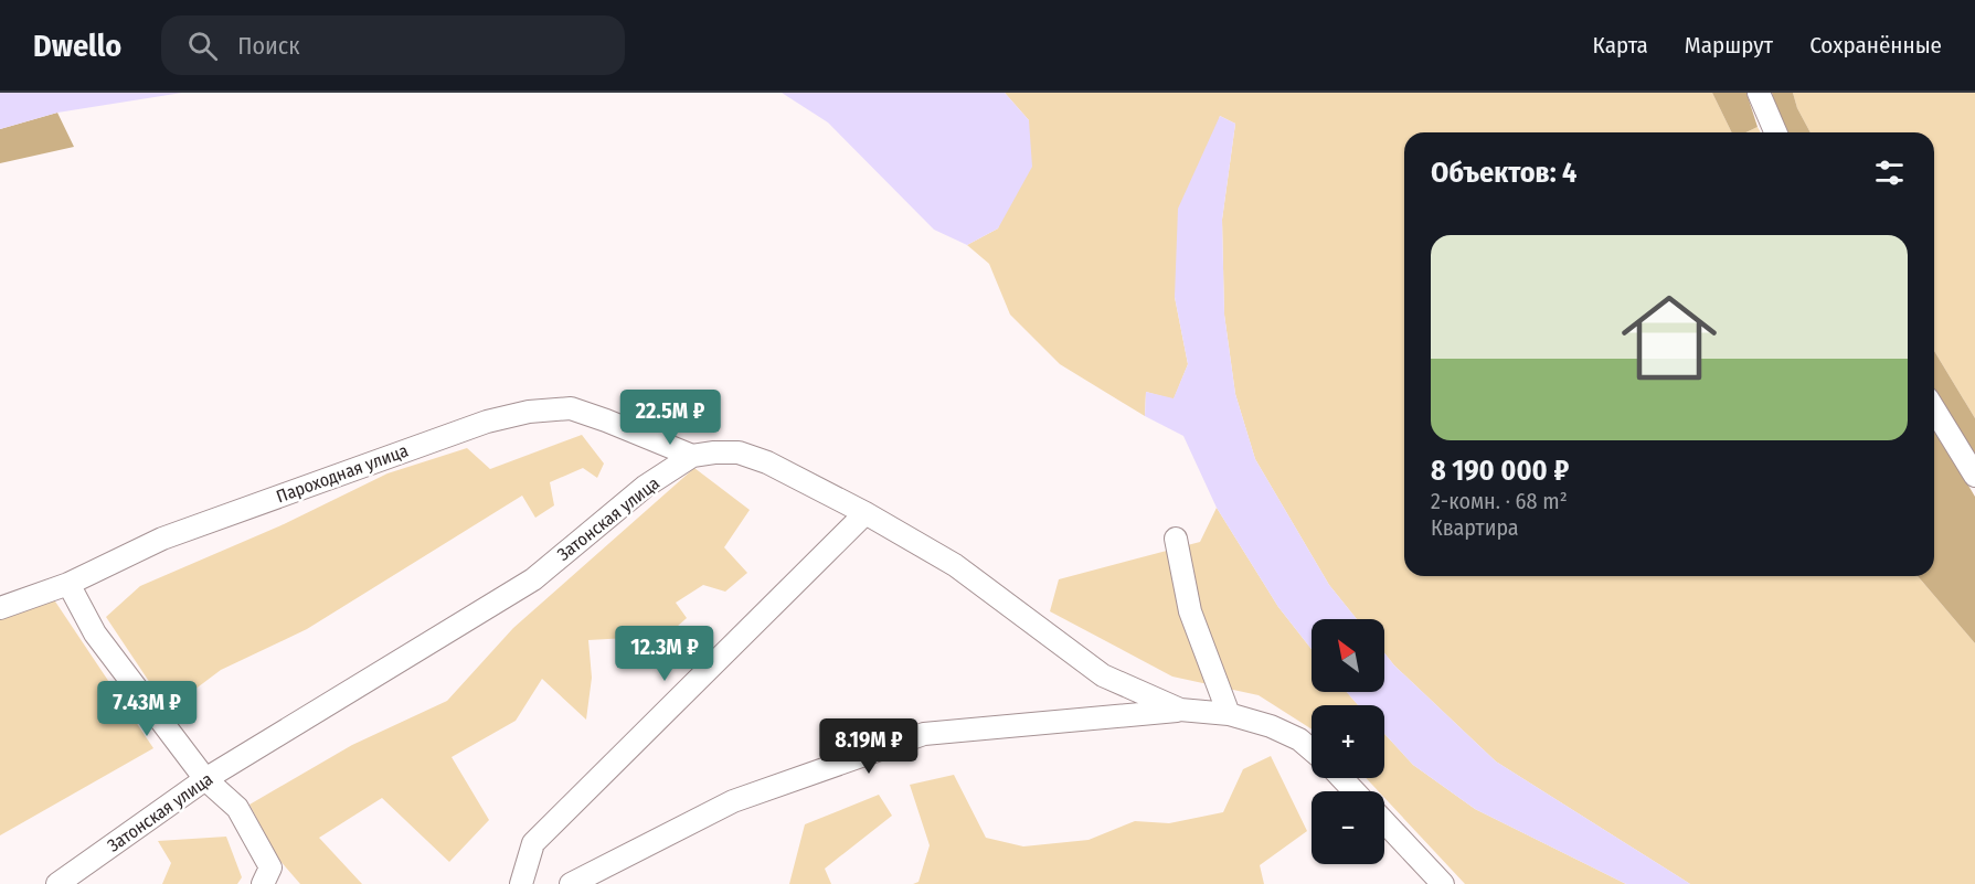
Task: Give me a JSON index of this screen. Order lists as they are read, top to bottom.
{
  "streets": {
    "street": ["Пароходная улица", "Затонская улица"]
  },
  "crossings": [
    ["Пароходная улица", "Затонская улица"]
  ],
  "north": "top left",
  "page": {
    "header": "Dwello",
    "search": "Поиск",
    "nav": ["Карта", "Маршрут", "Сохранённые"],
    "heading": "Объектов: 4",
    "list": [
      {
        "name": "8 190 000 ₽",
        "note": "2-комн. · 68 m² · Квартира"
      }
    ],
    "price": [
      "22.5M ₽",
      "12.3M ₽",
      "7.43M ₽",
      "8.19M ₽"
    ],
    "map_buttons": ["+", "−"]
  }
}
